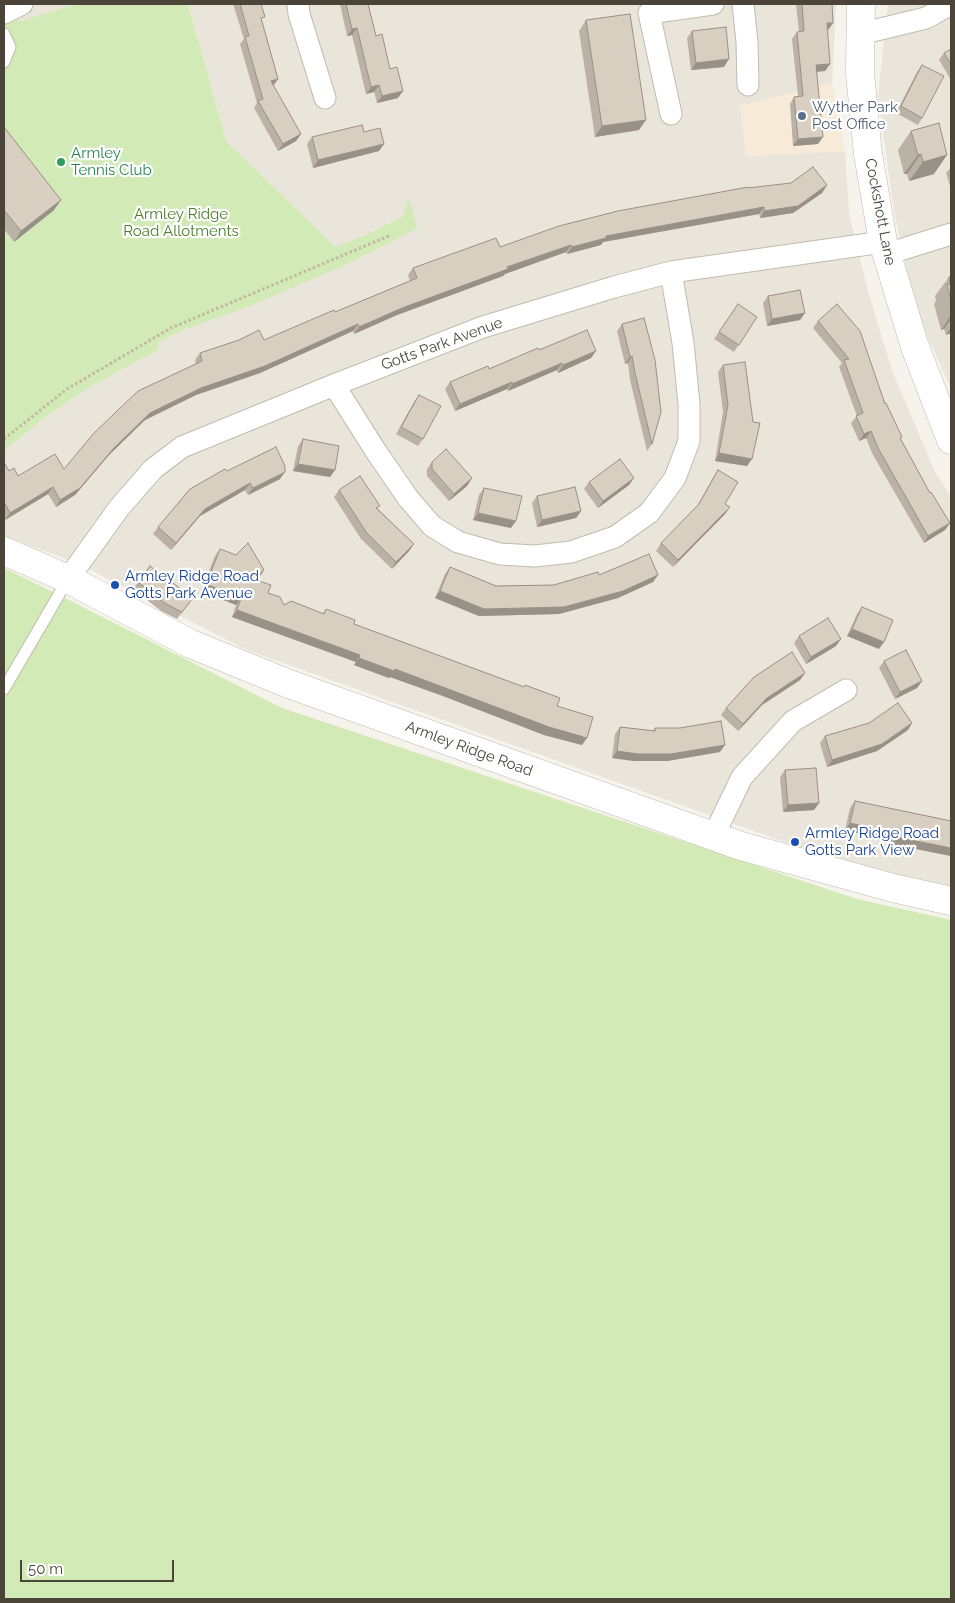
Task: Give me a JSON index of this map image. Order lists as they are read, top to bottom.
{
  "streets": {
    "street": ["Cockshott Lane", "Gotts Park Avenue", "Armley Ridge Road"]
  },
  "crossings": [
    ["Cockshott Lane", "Gotts Park Avenue"],
    ["Gotts Park Avenue", "Armley Ridge Road"]
  ],
  "parks": ["Armley Ridge Road Allotments"],
  "places": [
    "Wyther Park Post Office",
    "Armley Tennis Club",
    "Armley Ridge Road Gotts Park Avenue",
    "Armley Ridge Road Gotts Park View"
  ],
  "scale_bar": "50 m"
}
